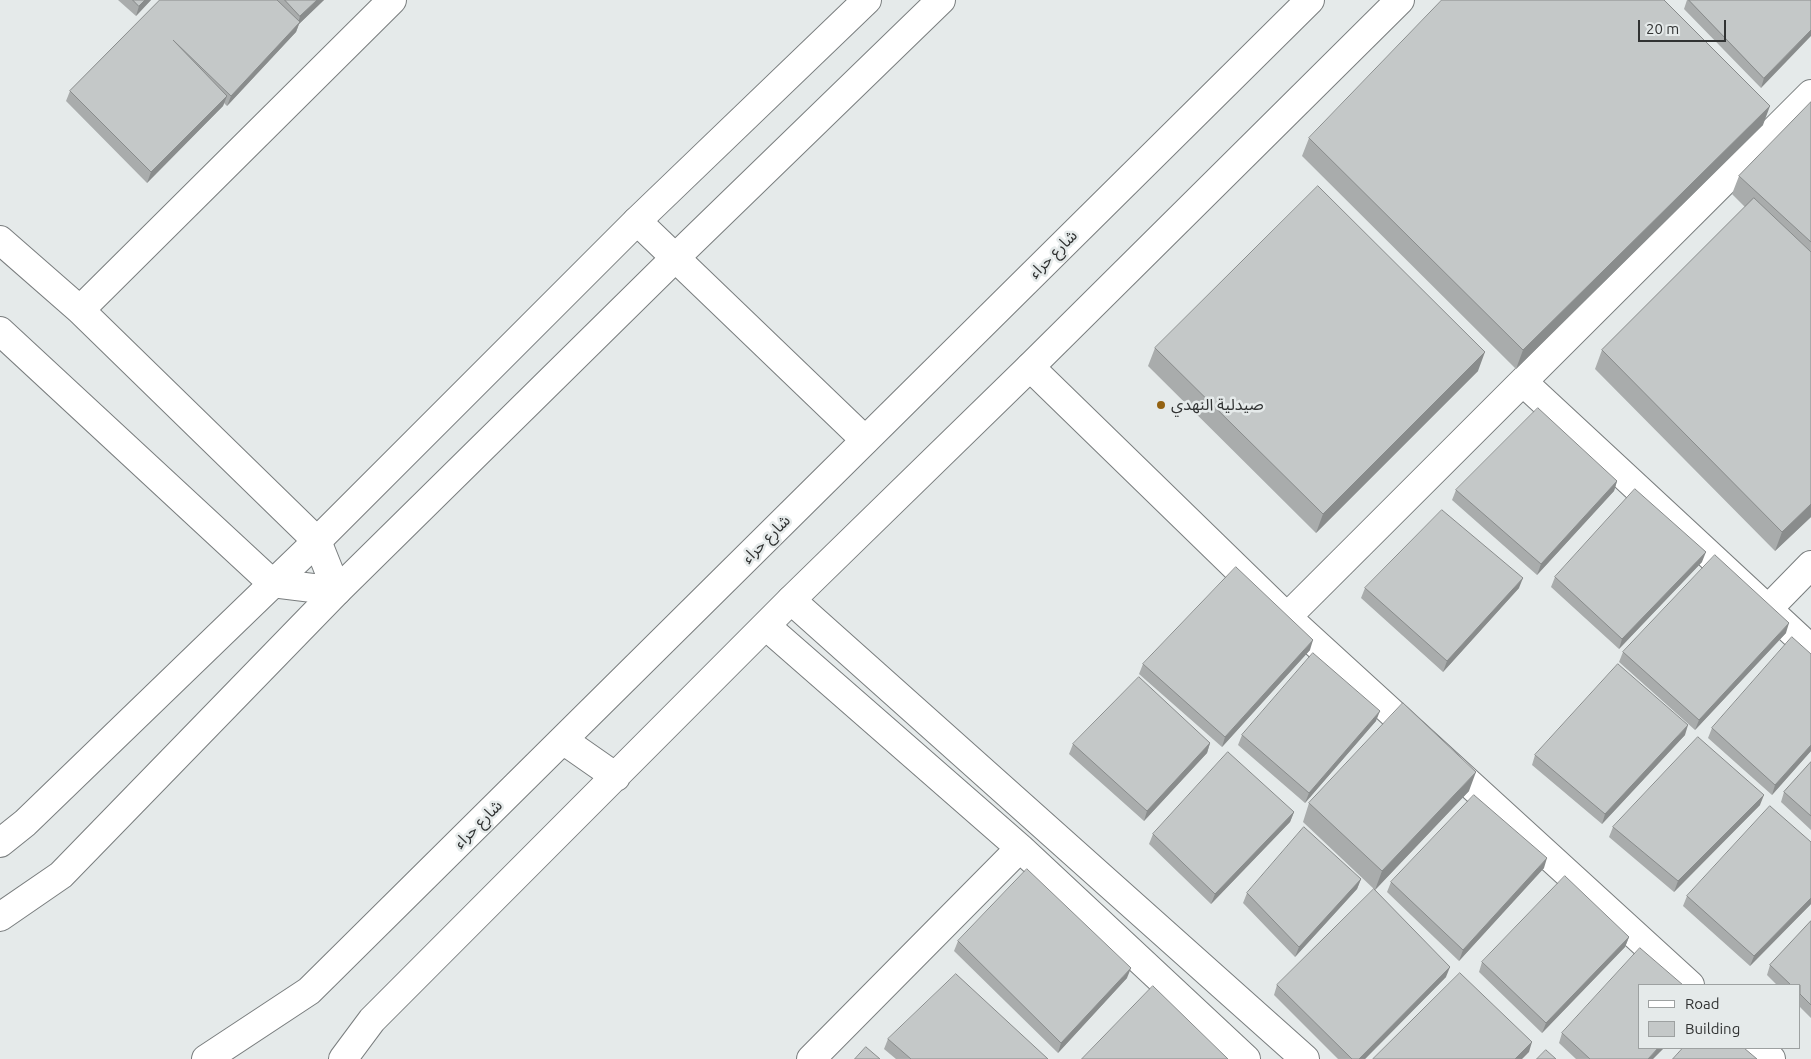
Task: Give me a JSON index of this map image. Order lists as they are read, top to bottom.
{
  "streets": {
    "street": ["شارع حراء"]
  },
  "places": ["صيدلية النهدي"],
  "legend": ["Road", "Building"],
  "scale_bar": "20 m"
}
